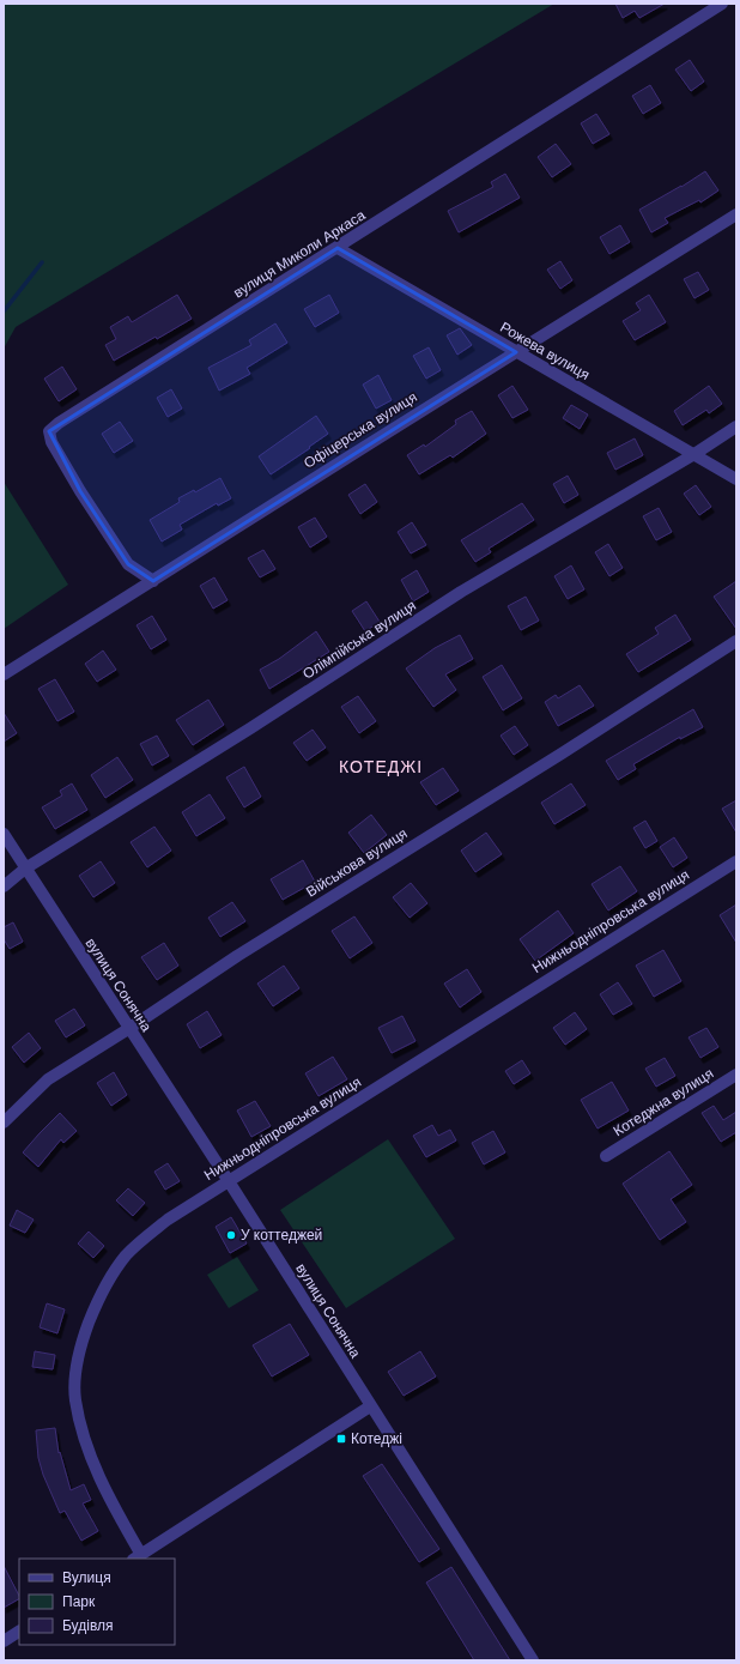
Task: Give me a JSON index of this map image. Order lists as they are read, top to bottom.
{
  "streets": {
    "street": [
      "вулиця Миколи Аркаса",
      "Рожева вулиця",
      "Офіцерська вулиця",
      "Олімпійська вулиця",
      "Військова вулиця",
      "Нижньодніпровська вулиця",
      "вулиця Сонячна",
      "Котеджна вулиця"
    ]
  },
  "crossings": [
    ["вулиця Миколи Аркаса", "Рожева вулиця"],
    ["вулиця Миколи Аркаса", "Офіцерська вулиця"],
    ["Рожева вулиця", "Офіцерська вулиця"],
    ["Рожева вулиця", "Олімпійська вулиця"],
    ["Олімпійська вулиця", "вулиця Сонячна"],
    ["Військова вулиця", "вулиця Сонячна"],
    ["Нижньодніпровська вулиця", "вулиця Сонячна"]
  ],
  "districts": ["КОТЕДЖІ"],
  "places": {
    "other": ["У коттеджей"],
    "transit": ["Котеджі"]
  },
  "legend": ["Вулиця", "Парк", "Будівля"]
}
